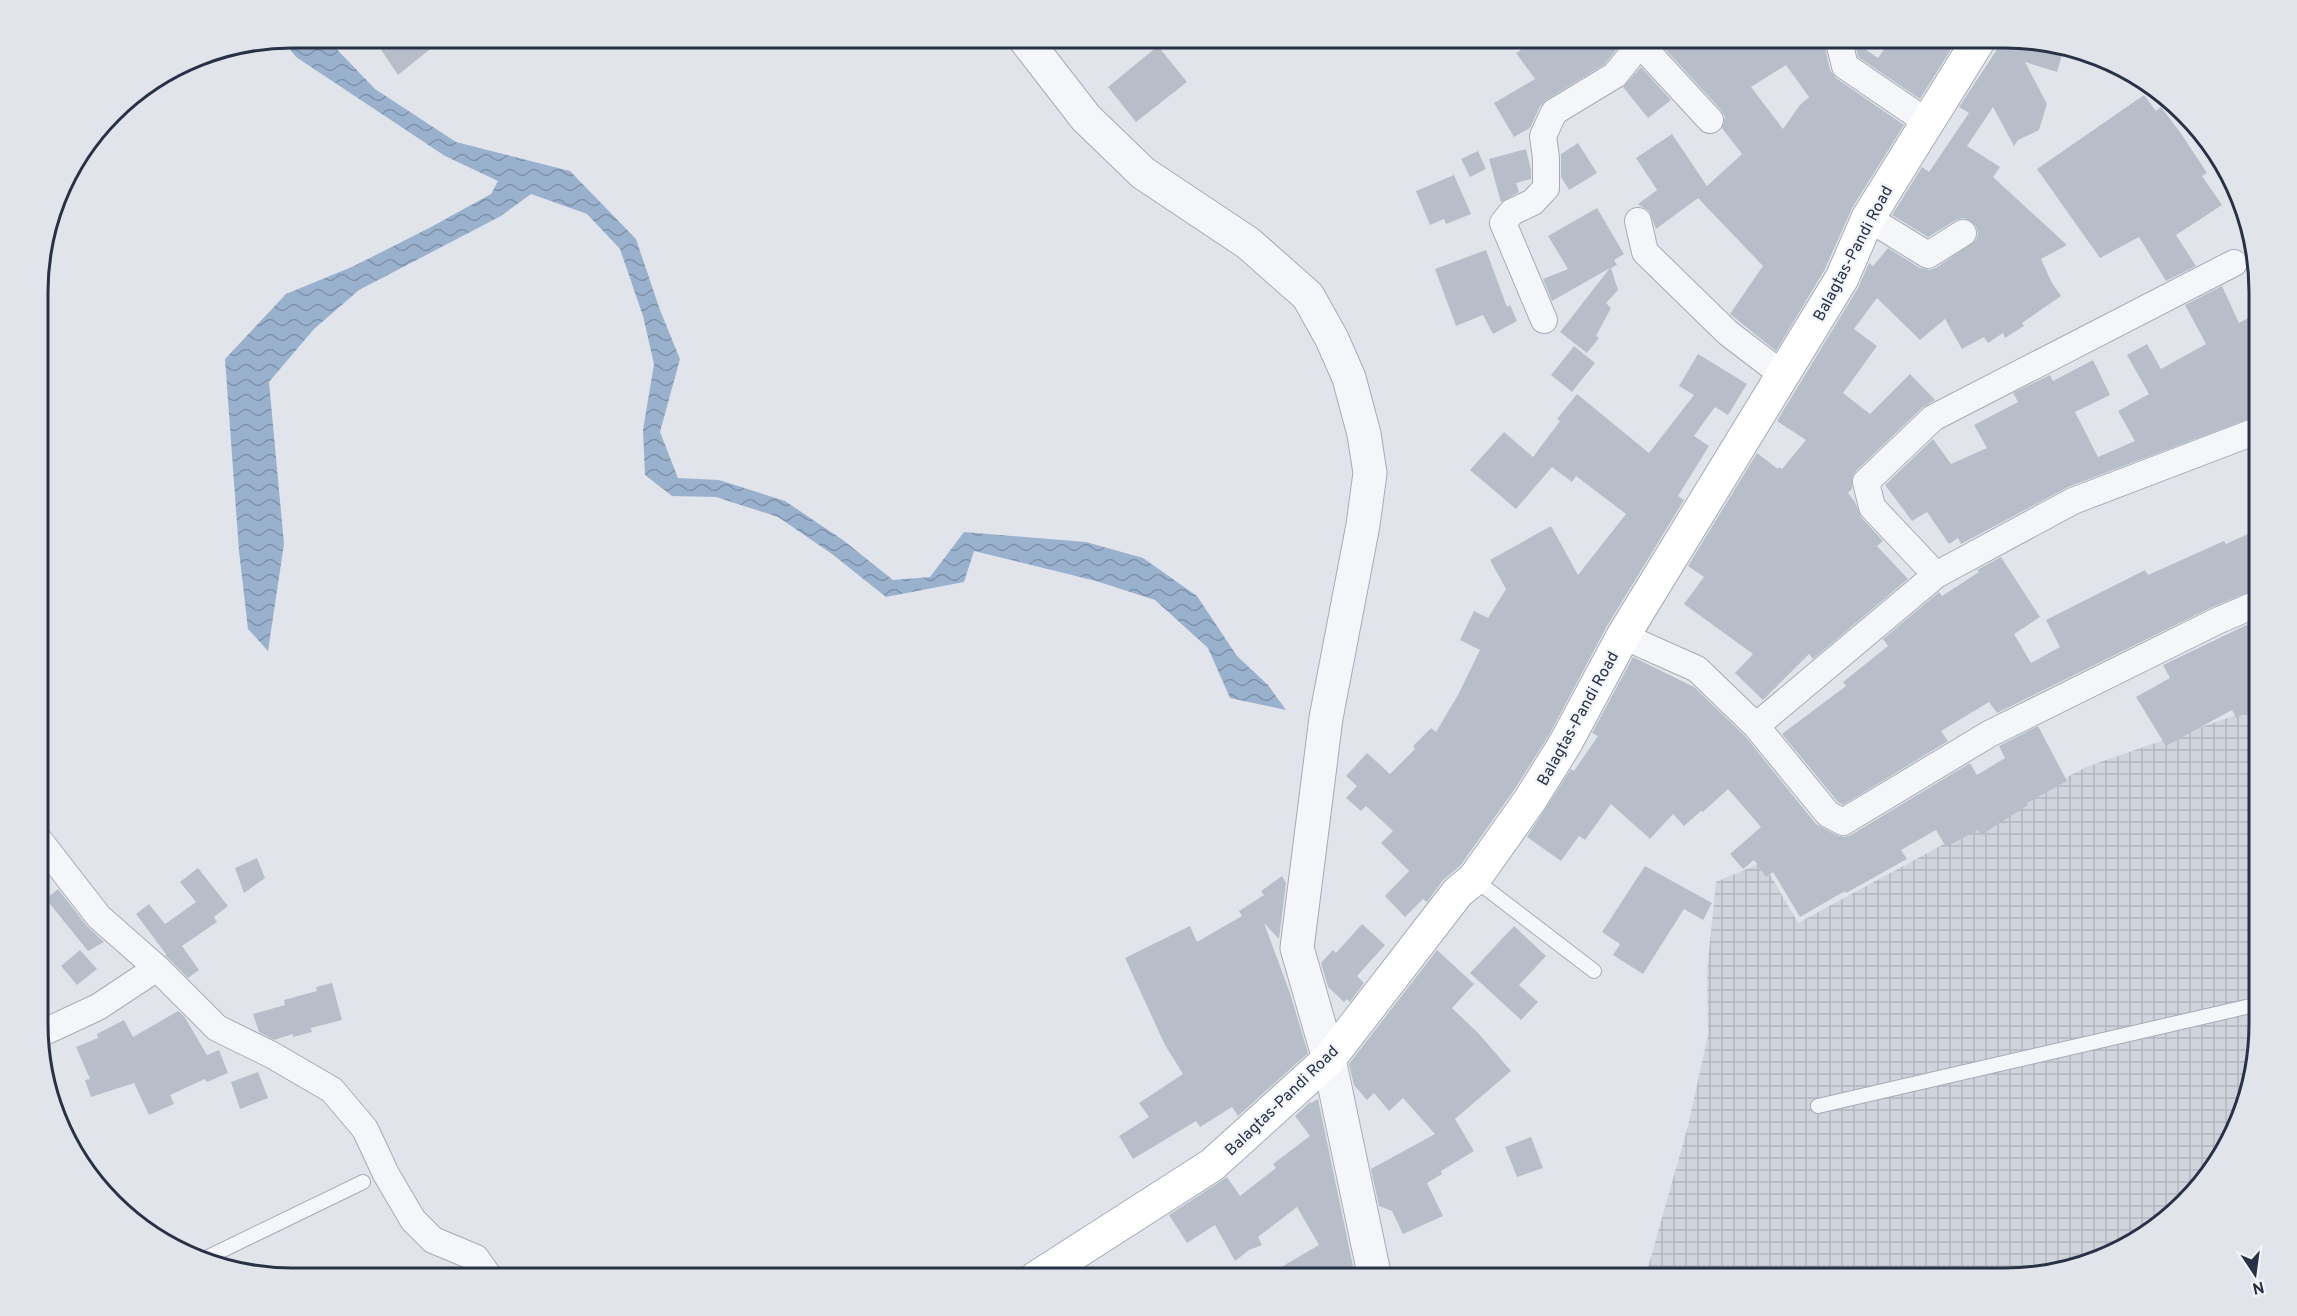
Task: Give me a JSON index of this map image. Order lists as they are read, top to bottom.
{
  "streets": {
    "main road": ["Balagtas-Pandi Road"]
  },
  "north": "bottom"
}
